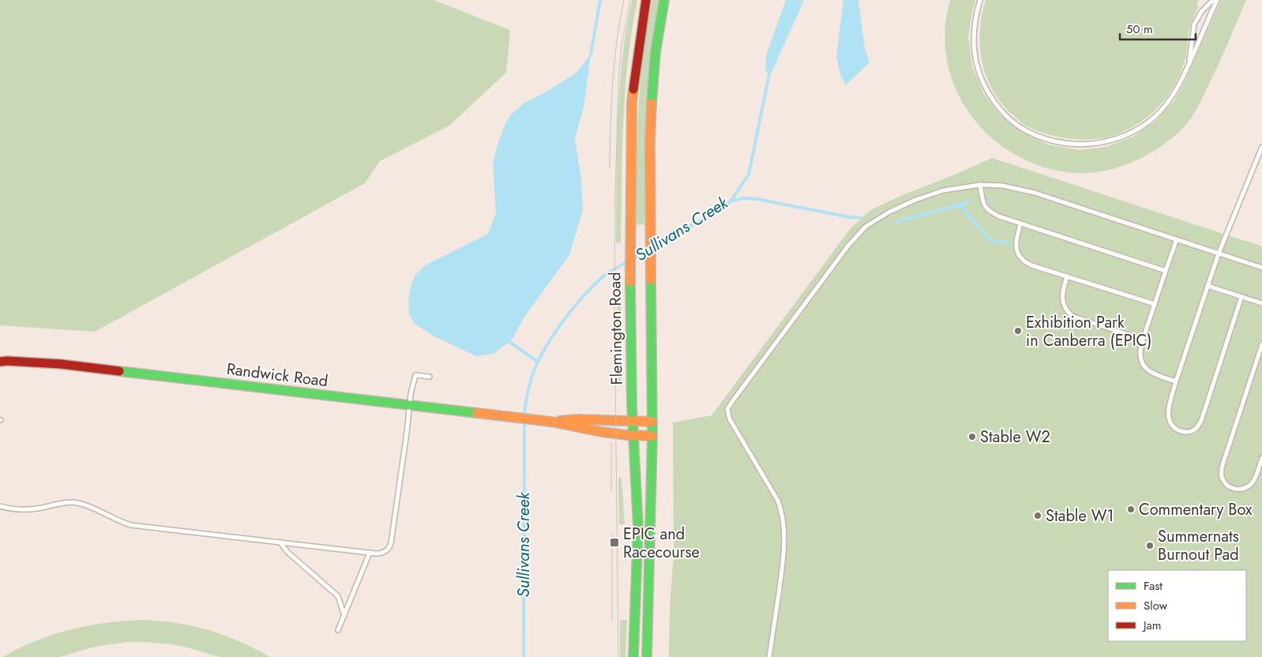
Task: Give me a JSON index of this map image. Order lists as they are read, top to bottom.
{
  "streets": {
    "main road": ["Flemington Road", "Randwick Road"]
  },
  "crossings": [
    ["Flemington Road", "Randwick Road"]
  ],
  "water": ["Sullivans Creek"],
  "places": {
    "other": [
      "Exhibition Park in Canberra (EPIC)",
      "Stable W2",
      "Commentary Box",
      "Stable W1",
      "Summernats Burnout Pad"
    ],
    "transit": ["EPIC and Racecourse"]
  },
  "legend": ["Fast", "Slow", "Jam"],
  "scale_bar": "50 m"
}
